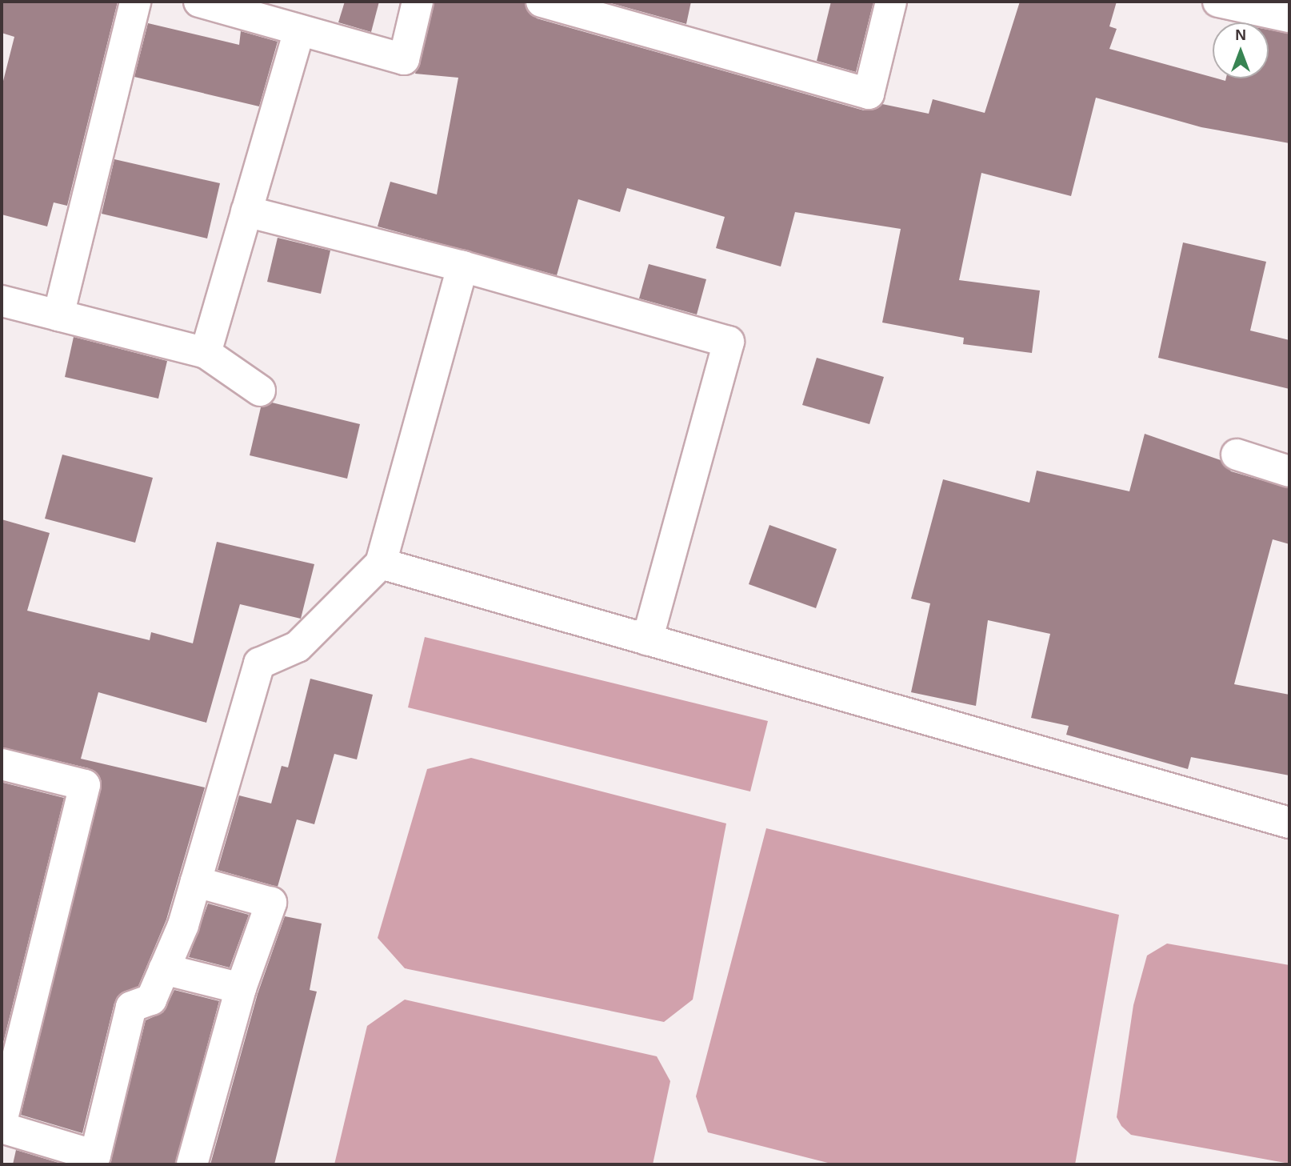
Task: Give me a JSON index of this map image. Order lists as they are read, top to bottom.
{
  "north": "top"
}
